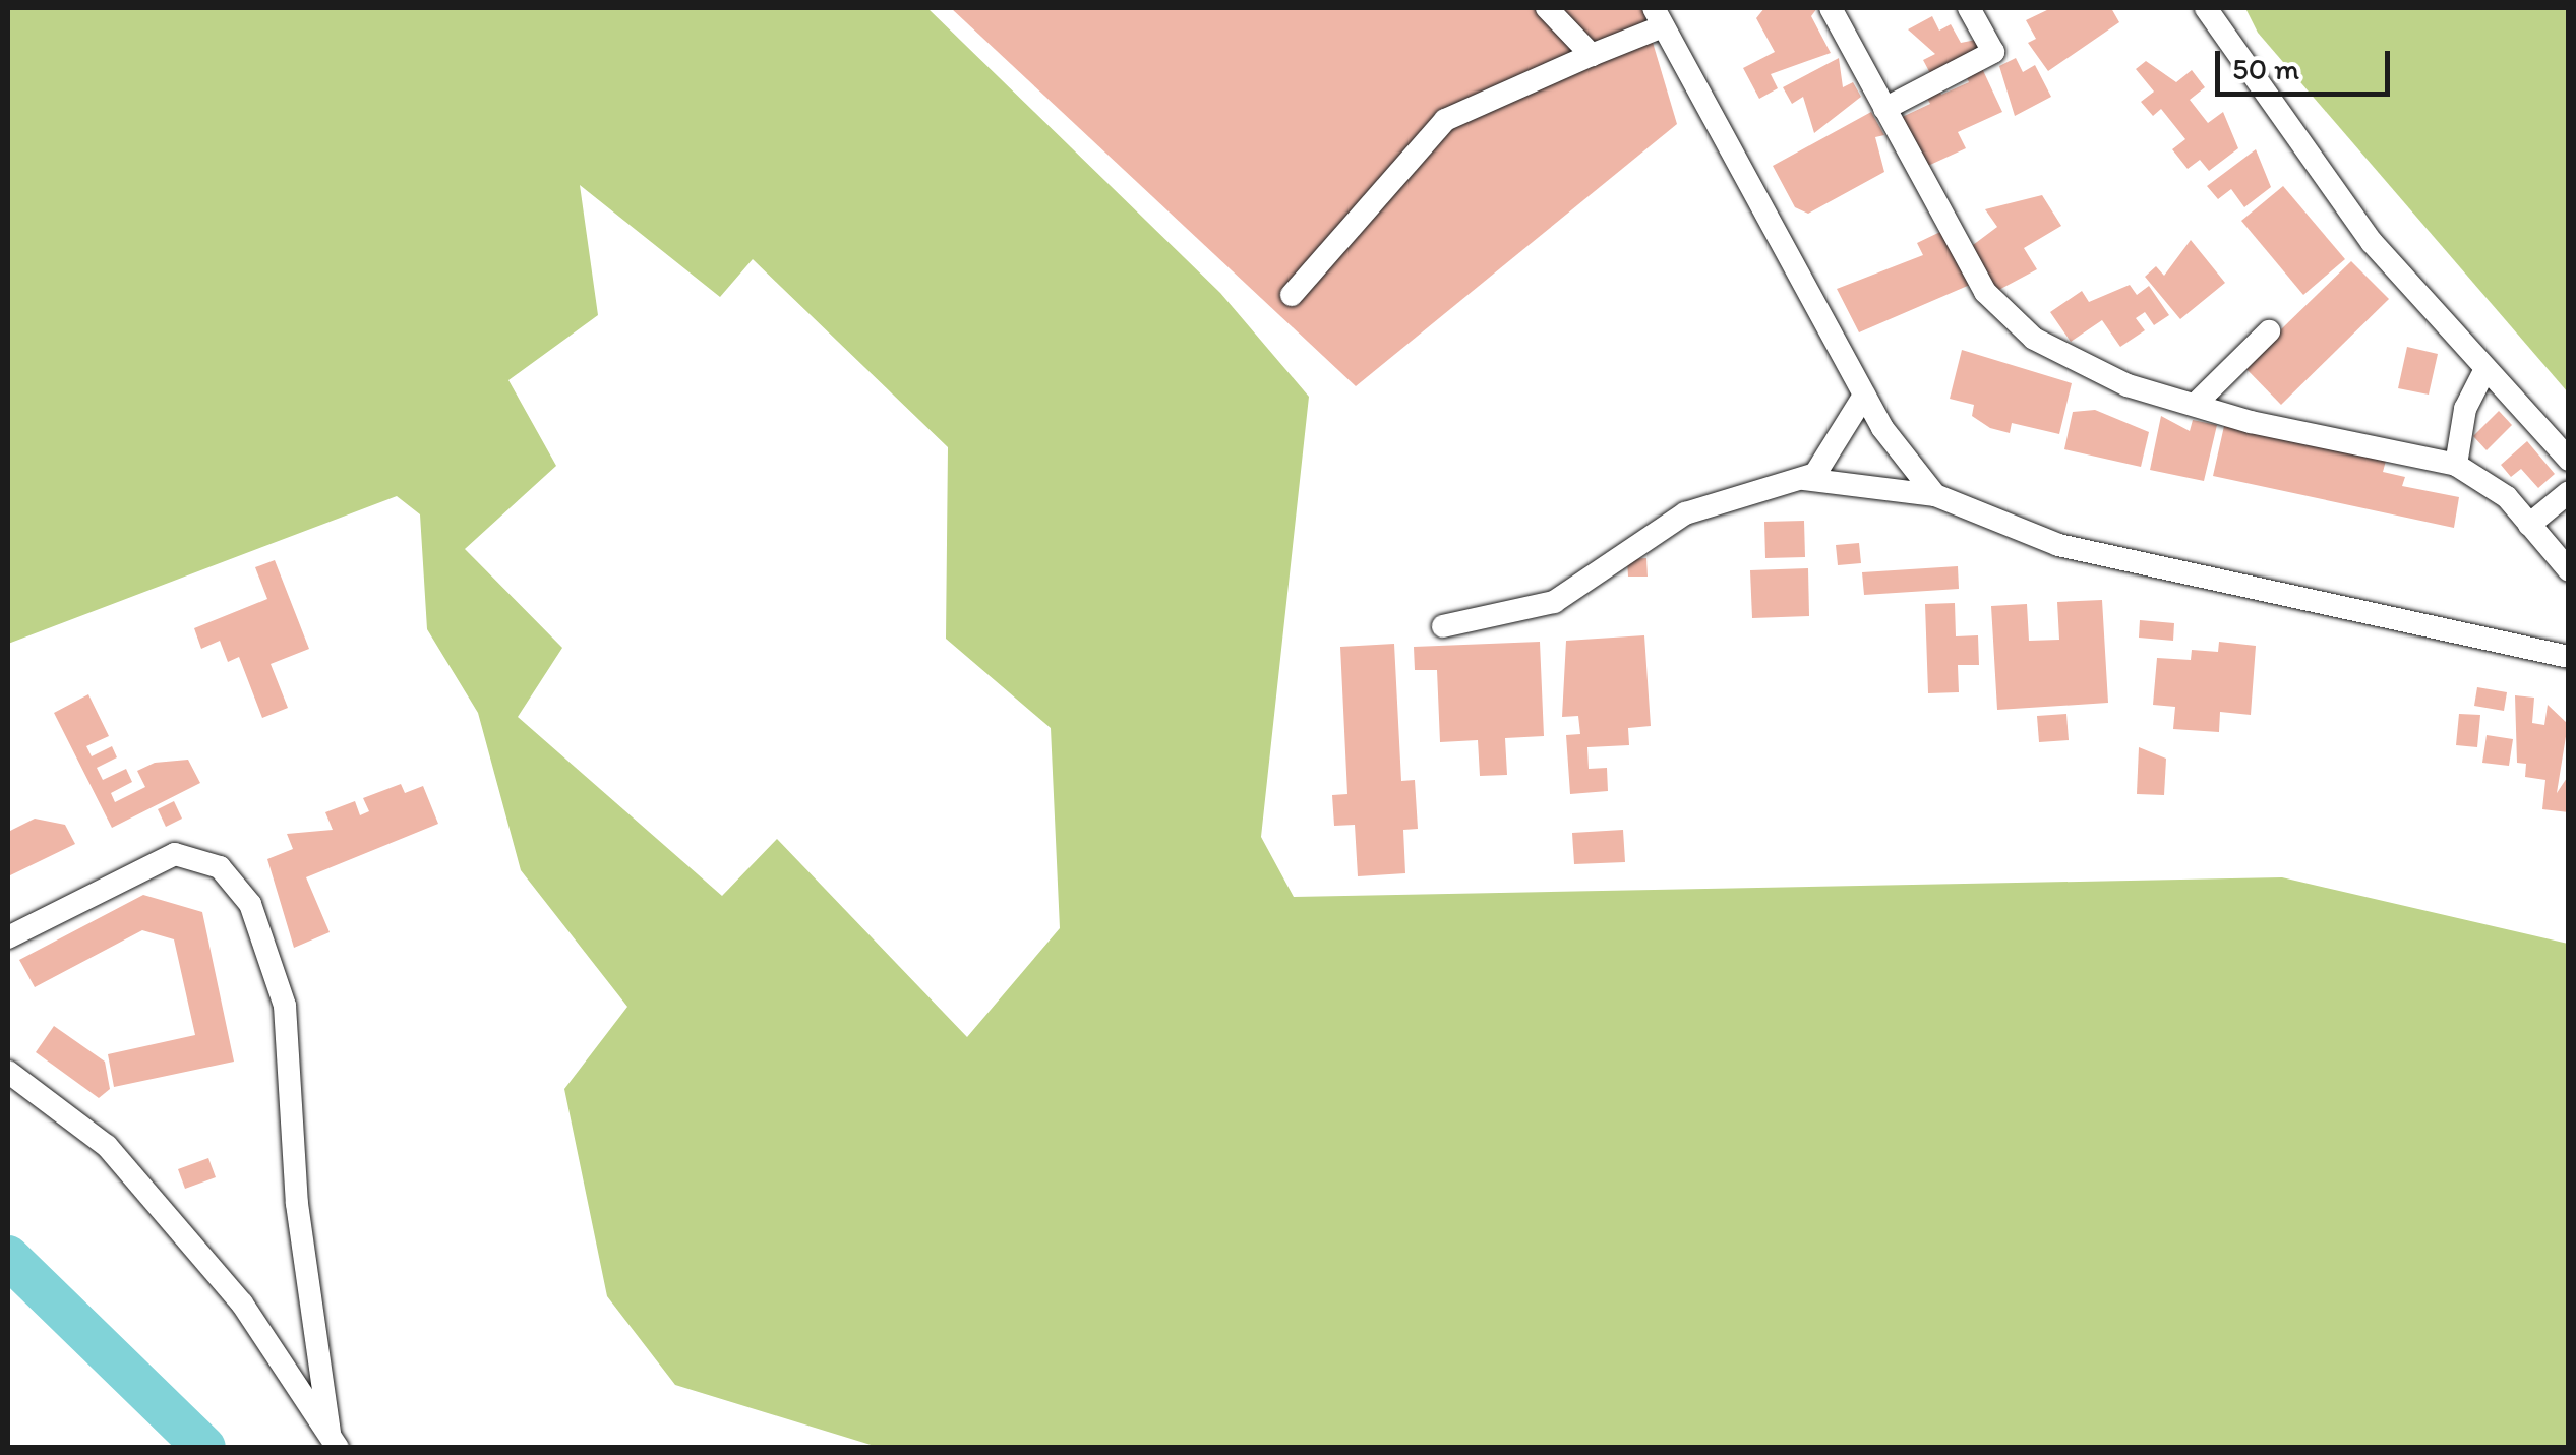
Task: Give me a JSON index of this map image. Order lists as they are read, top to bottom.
{
  "scale_bar": "50 m"
}
